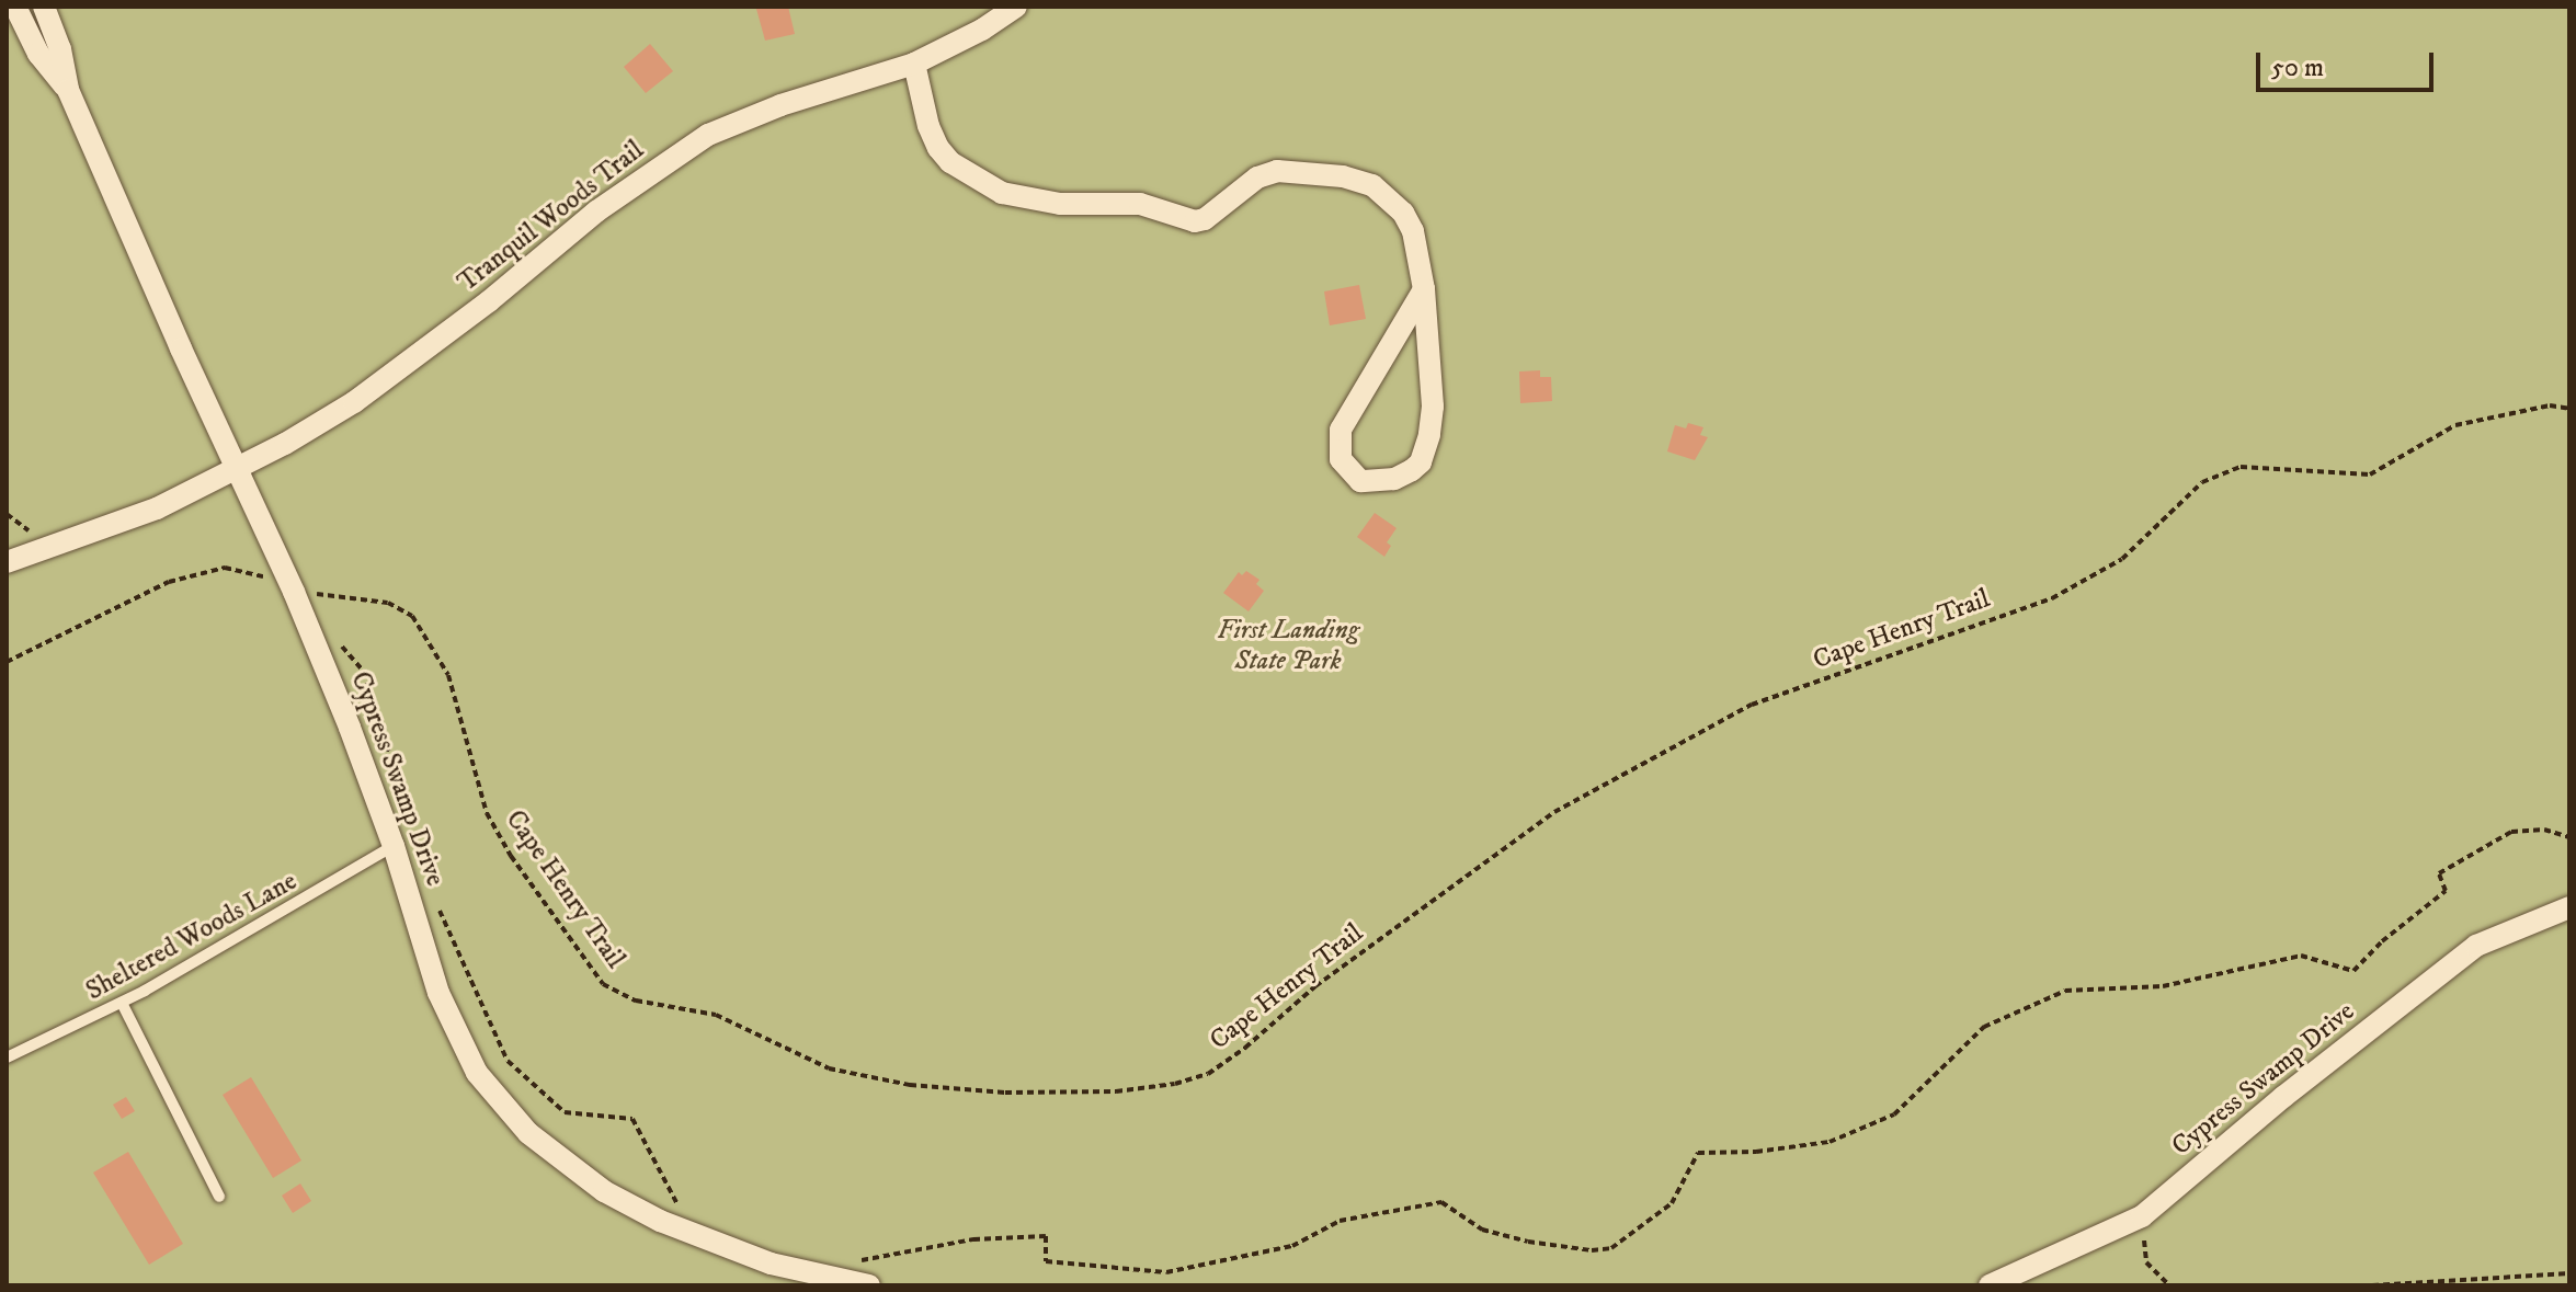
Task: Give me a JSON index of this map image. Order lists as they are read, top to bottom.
{
  "streets": {
    "street": ["Tranquil Woods Trail", "Cypress Swamp Drive"],
    "lane": ["Sheltered Woods Lane"],
    "path": ["Cape Henry Trail"]
  },
  "crossings": [
    ["Tranquil Woods Trail", "Cypress Swamp Drive"],
    ["Cape Henry Trail", "Cypress Swamp Drive"],
    ["Cypress Swamp Drive", "Sheltered Woods Lane"]
  ],
  "parks": ["First Landing State Park"],
  "scale_bar": "50 m"
}
